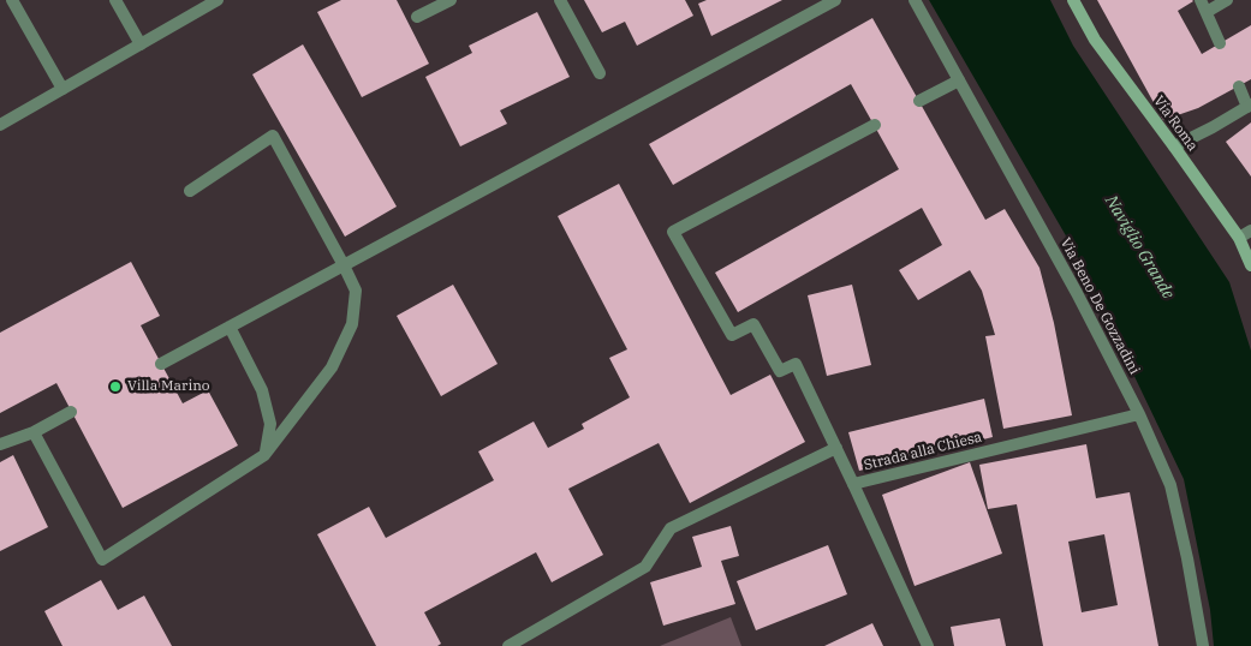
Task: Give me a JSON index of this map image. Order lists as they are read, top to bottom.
{
  "streets": {
    "street": ["Via Roma", "Via Beno De Gozzadini", "Strada alla Chiesa"]
  },
  "crossings": [
    ["Via Beno De Gozzadini", "Strada alla Chiesa"]
  ],
  "water": ["Naviglio Grande"],
  "places": ["Villa Marino"]
}
